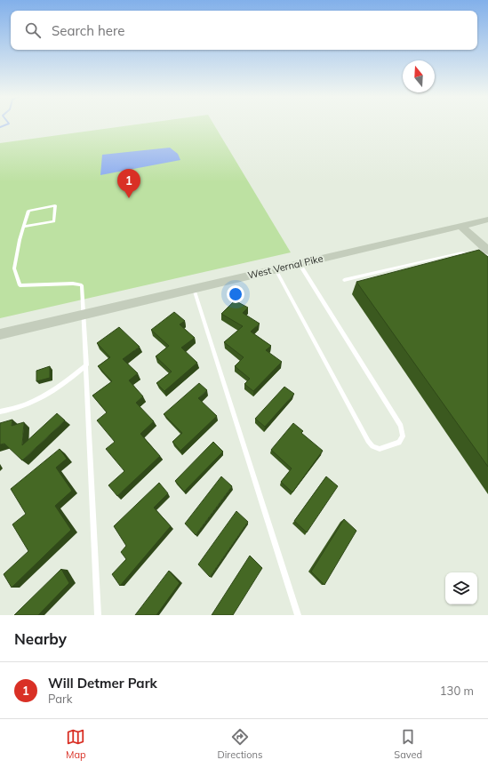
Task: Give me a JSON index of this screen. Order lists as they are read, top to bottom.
{
  "streets": {
    "main road": ["West Vernal Pike"]
  },
  "north": "top",
  "page": {
    "search": "Search here",
    "pins": "1",
    "heading": "Nearby",
    "list": [
      {
        "mark": "1",
        "name": "Will Detmer Park",
        "note": "Park",
        "value": "130 m"
      }
    ],
    "nav": ["Map", "Directions", "Saved"]
  }
}
